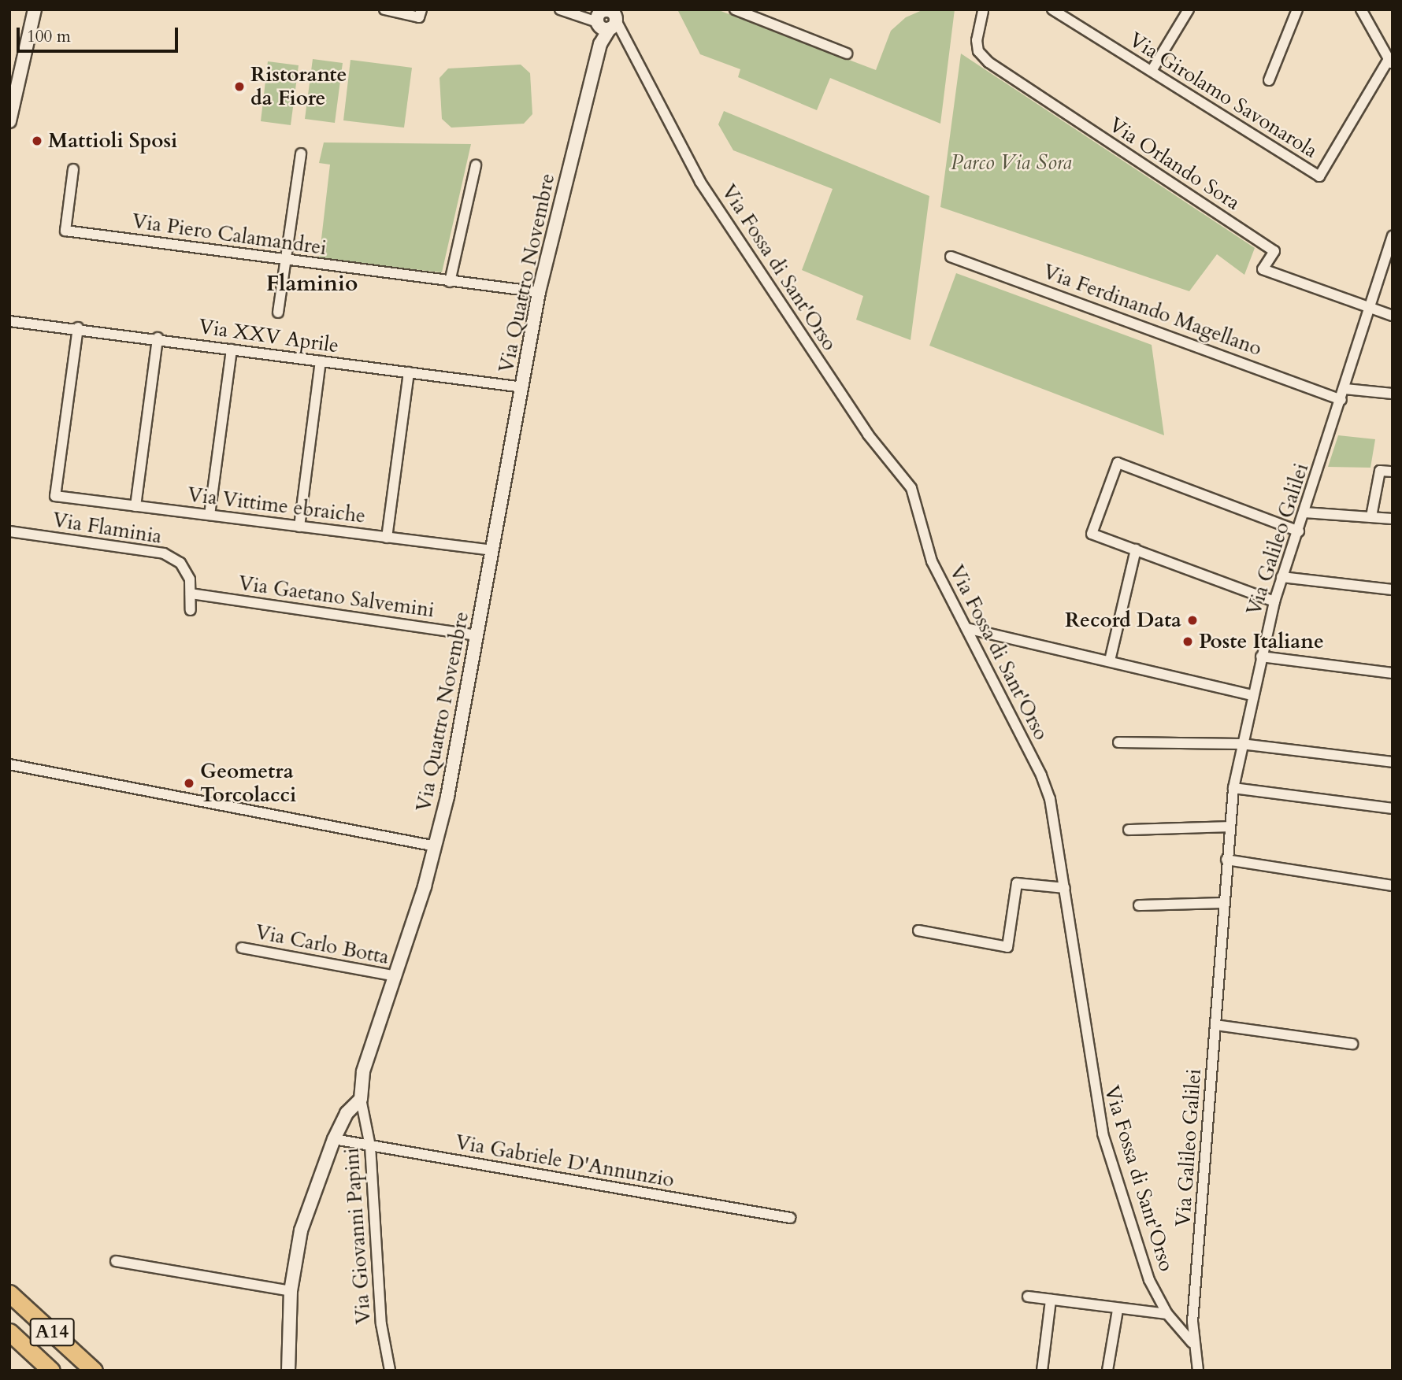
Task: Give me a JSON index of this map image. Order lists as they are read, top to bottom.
{
  "streets": {
    "highway": ["A14"],
    "street": [
      "Via Girolamo Savonarola",
      "Via Orlando Sora",
      "Via Piero Calamandrei",
      "Via Fossa di Sant'Orso",
      "Via Quattro Novembre",
      "Via Ferdinando Magellano",
      "Via XXV Aprile",
      "Via Vittime ebraiche",
      "Via Flaminia",
      "Via Galileo Galilei",
      "Via Gaetano Salvemini",
      "Via Carlo Botta",
      "Via Gabriele D'Annunzio",
      "Via Giovanni Papini"
    ]
  },
  "crossings": [
    ["Via Orlando Sora", "Via Galileo Galilei"],
    ["Via Piero Calamandrei", "Via Quattro Novembre"],
    ["Via Fossa di Sant'Orso", "Via Quattro Novembre"],
    ["Via Fossa di Sant'Orso", "Via Galileo Galilei"],
    ["Via Quattro Novembre", "Via XXV Aprile"],
    ["Via Quattro Novembre", "Via Vittime ebraiche"],
    ["Via Quattro Novembre", "Via Gaetano Salvemini"],
    ["Via Quattro Novembre", "Via Carlo Botta"],
    ["Via Quattro Novembre", "Via Giovanni Papini"],
    ["Via Ferdinando Magellano", "Via Galileo Galilei"],
    ["Via XXV Aprile", "Via Vittime ebraiche"],
    ["Via Flaminia", "Via Gaetano Salvemini"],
    ["Via Gabriele D'Annunzio", "Via Giovanni Papini"]
  ],
  "districts": ["Flaminio"],
  "parks": ["Parco Via Sora"],
  "places": [
    "Ristorante da Fiore",
    "Mattioli Sposi",
    "Record Data",
    "Poste Italiane",
    "Geometra Torcolacci"
  ],
  "scale_bar": "100 m"
}
